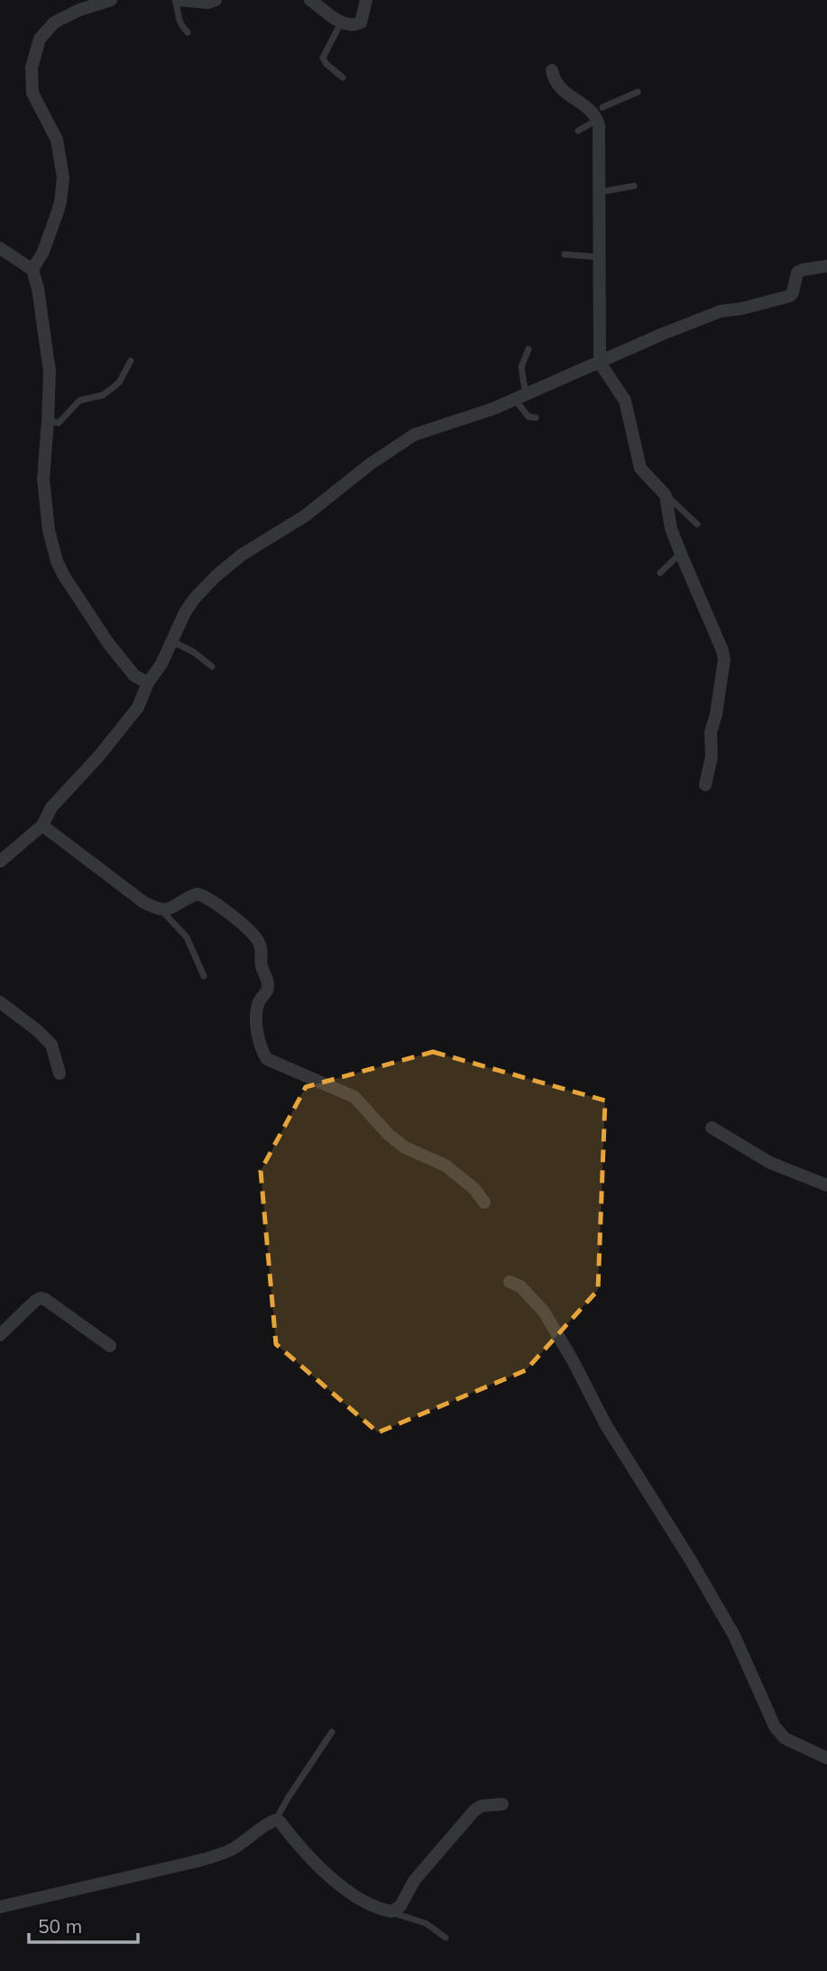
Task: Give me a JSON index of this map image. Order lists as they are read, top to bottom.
{
  "scale_bar": "50 m"
}
